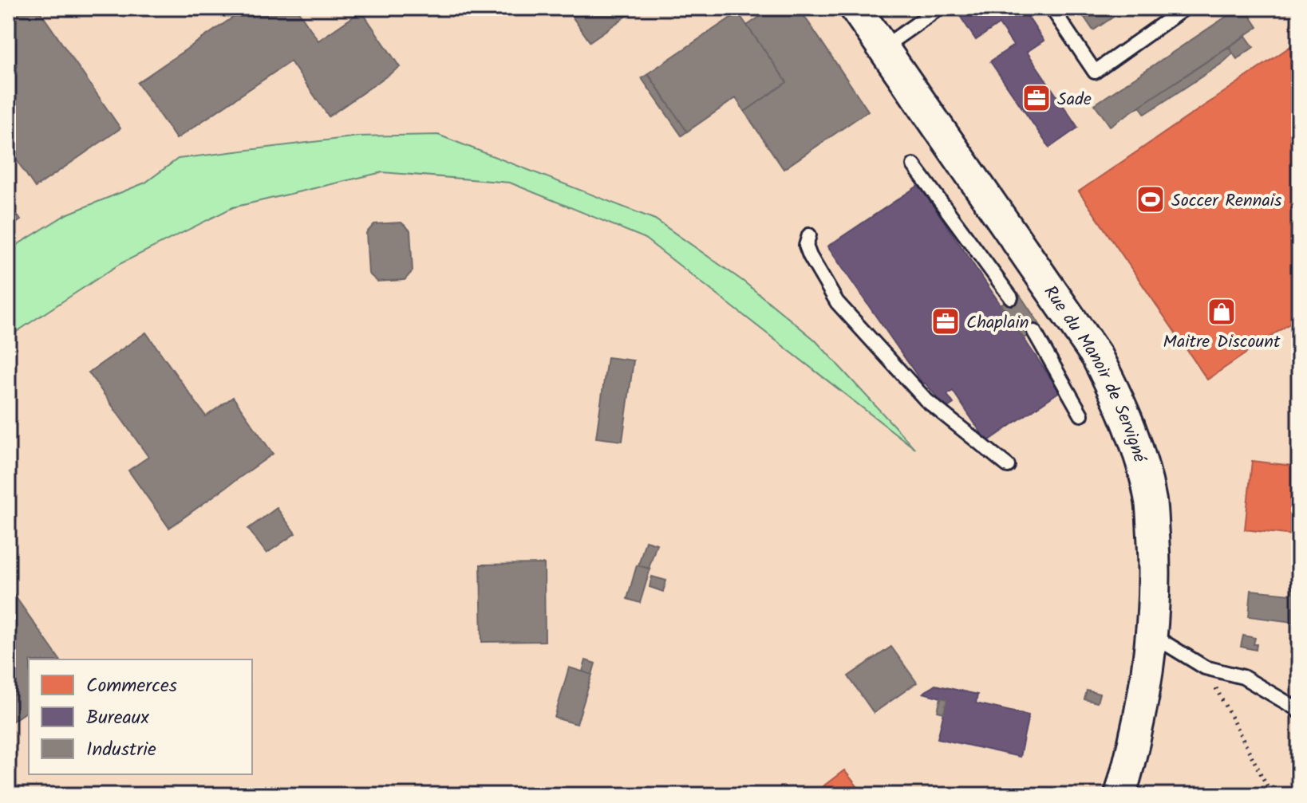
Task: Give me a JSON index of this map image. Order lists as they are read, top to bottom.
{
  "streets": {
    "street": ["Rue du Manoir de Servigné"]
  },
  "places": {
    "office": ["Sade", "Chaplain"],
    "sports": ["Soccer Rennais"],
    "shop": ["Maitre Discount"]
  },
  "legend": ["Commerces", "Bureaux", "Industrie"]
}
